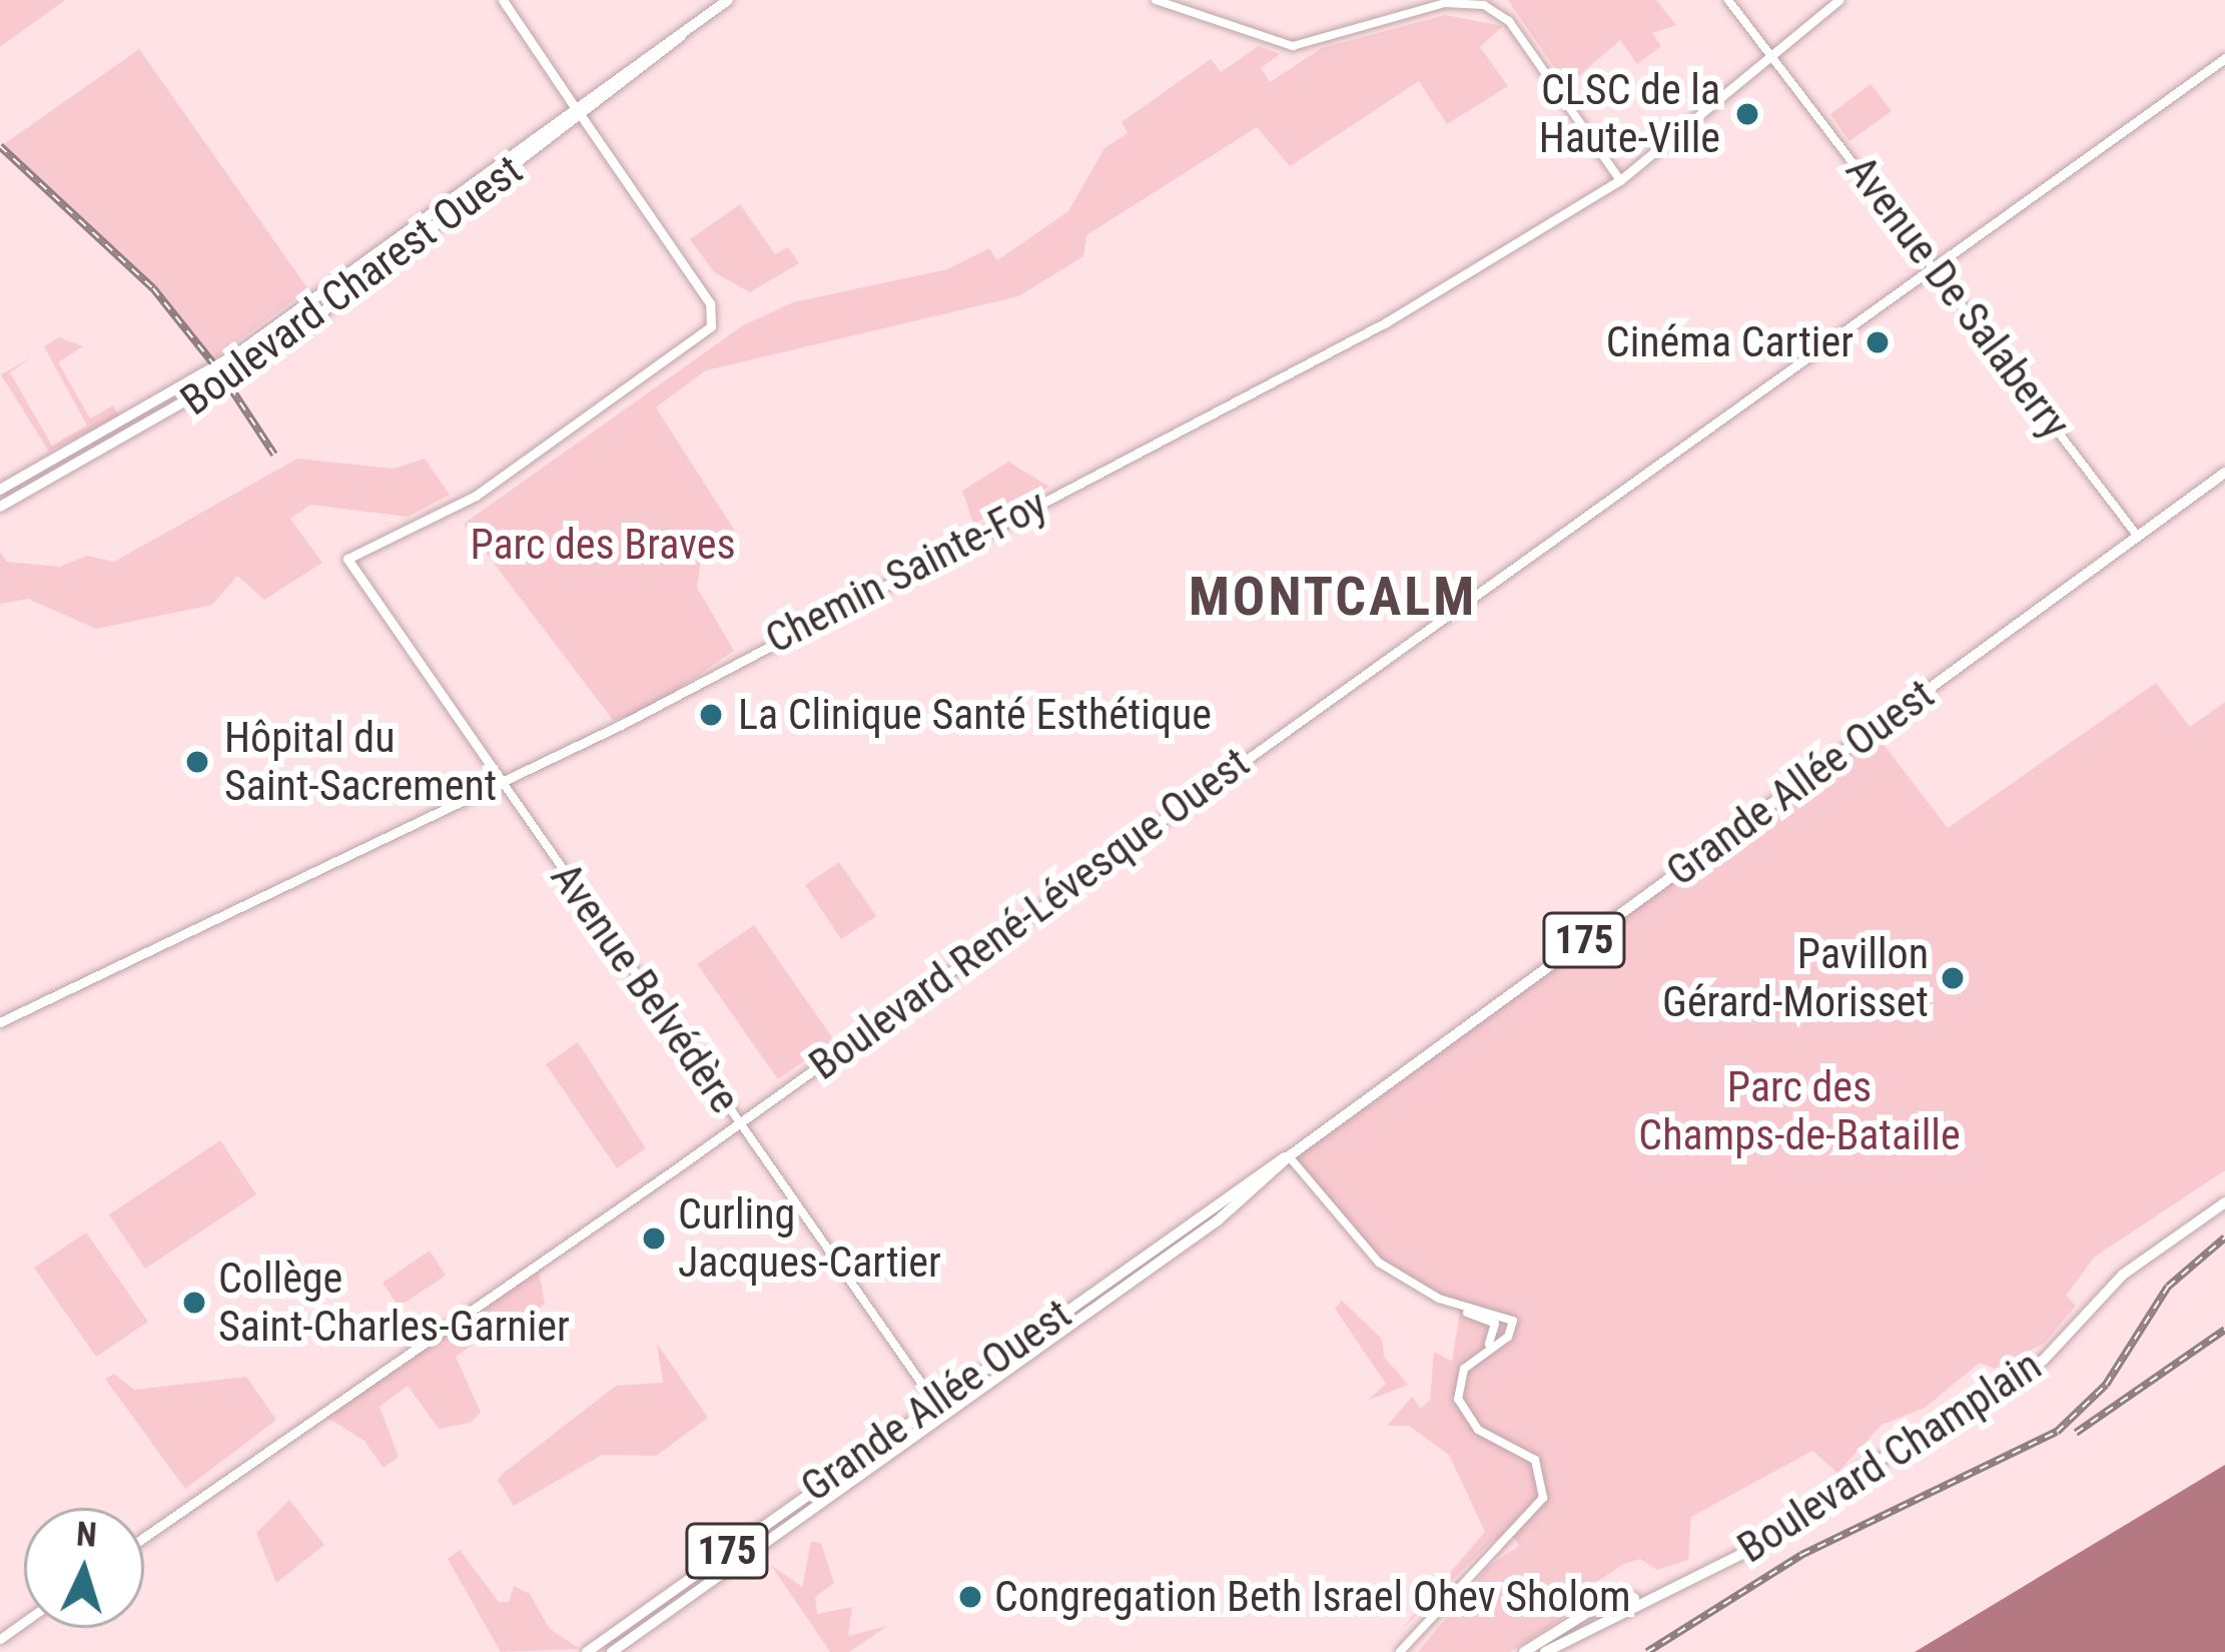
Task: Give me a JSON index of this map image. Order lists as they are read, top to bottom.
{
  "streets": {
    "main road": [
      "Boulevard Charest Ouest",
      "Chemin Sainte-Foy",
      "Grande Allée Ouest",
      "Boulevard René-Lévesque Ouest",
      "175",
      "Avenue Belvédère",
      "Boulevard Champlain"
    ],
    "street": ["Avenue De Salaberry"]
  },
  "crossings": [
    ["Boulevard Charest Ouest", "Avenue Belvédère"],
    ["Avenue De Salaberry", "Chemin Sainte-Foy"],
    ["Avenue De Salaberry", "Grande Allée Ouest"],
    ["Avenue De Salaberry", "Boulevard René-Lévesque Ouest"],
    ["Avenue De Salaberry", "175"],
    ["Chemin Sainte-Foy", "Avenue Belvédère"],
    ["Grande Allée Ouest", "175"],
    ["Grande Allée Ouest", "Avenue Belvédère"],
    ["Boulevard René-Lévesque Ouest", "Avenue Belvédère"]
  ],
  "districts": ["MONTCALM"],
  "parks": ["Parc des Braves", "Parc des Champs-de-Bataille"],
  "places": [
    "CLSC de la Haute-Ville",
    "Cinéma Cartier",
    "La Clinique Santé Esthétique",
    "Hôpital du Saint-Sacrement",
    "Pavillon Gérard-Morisset",
    "Curling Jacques-Cartier",
    "Collège Saint-Charles-Garnier",
    "Congregation Beth Israel Ohev Sholom"
  ],
  "north": "top"
}
